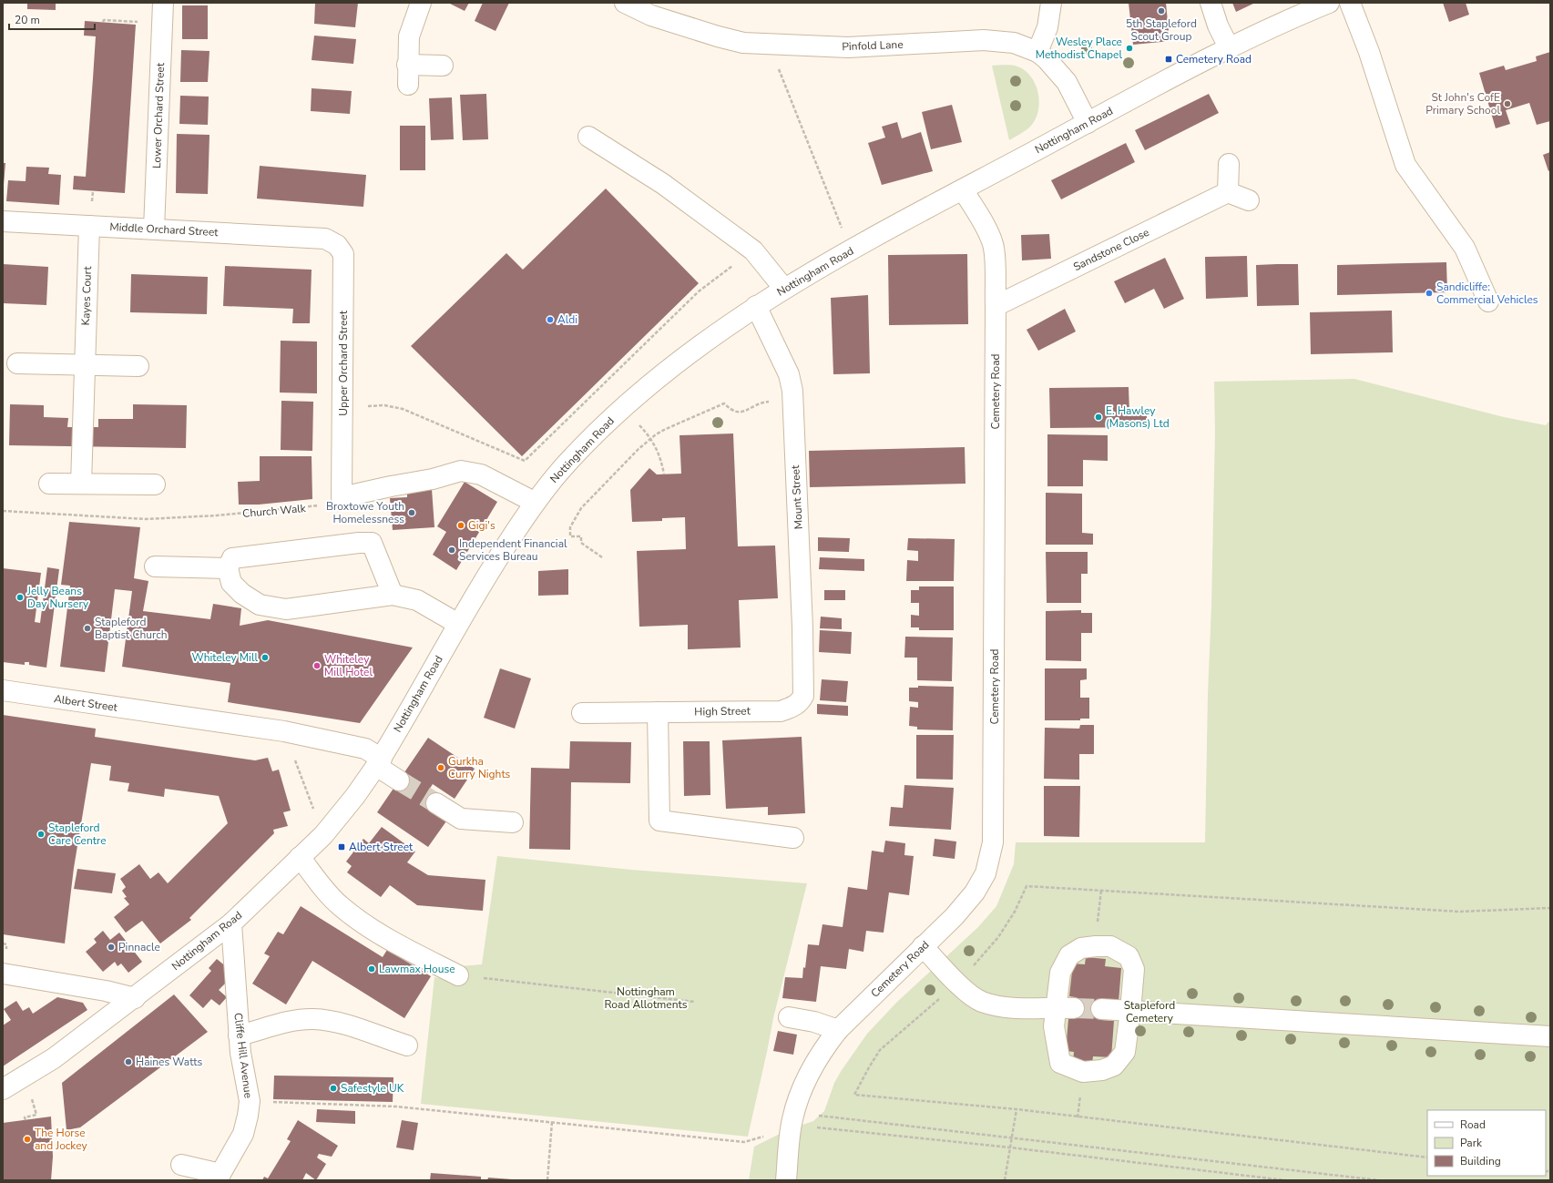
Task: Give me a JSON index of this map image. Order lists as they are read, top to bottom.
{
  "streets": {
    "street": [
      "Pinfold Lane",
      "Lower Orchard Street",
      "Nottingham Road",
      "Middle Orchard Street",
      "Sandstone Close",
      "Kayes Court",
      "Upper Orchard Street",
      "Cemetery Road",
      "Mount Street",
      "Albert Street",
      "High Street",
      "Cliffe Hill Avenue"
    ],
    "path": ["Church Walk"]
  },
  "crossings": [
    ["Pinfold Lane", "Nottingham Road"],
    ["Lower Orchard Street", "Middle Orchard Street"],
    ["Nottingham Road", "Cemetery Road"],
    ["Nottingham Road", "Mount Street"],
    ["Nottingham Road", "Albert Street"],
    ["Nottingham Road", "Cliffe Hill Avenue"],
    ["Middle Orchard Street", "Kayes Court"],
    ["Middle Orchard Street", "Upper Orchard Street"],
    ["Sandstone Close", "Cemetery Road"],
    ["Upper Orchard Street", "Church Walk"],
    ["Mount Street", "High Street"]
  ],
  "parks": ["Nottingham Road Allotments", "Stapleford Cemetery"],
  "places": {
    "other": [
      "5th Stapleford Scout Group",
      "Wesley Place Methodist Chapel",
      "St John's CofE Primary School",
      "Sandicliffe: Commercial Vehicles",
      "Aldi",
      "E. Hawley (Masons) Ltd",
      "Broxtowe Youth Homelessness",
      "Gigi's",
      "Independent Financial Services Bureau",
      "Jelly Beans Day Nursery",
      "Stapleford Baptist Church",
      "Whiteley Mill",
      "Whiteley Mill Hotel",
      "Gurkha Curry Nights",
      "Stapleford Care Centre",
      "Pinnacle",
      "Lawmax House",
      "Haines Watts",
      "Safestyle UK",
      "The Horse and Jockey"
    ],
    "transit": ["Cemetery Road", "Albert Street"]
  },
  "legend": ["Road", "Park", "Building"],
  "scale_bar": "20 m"
}
